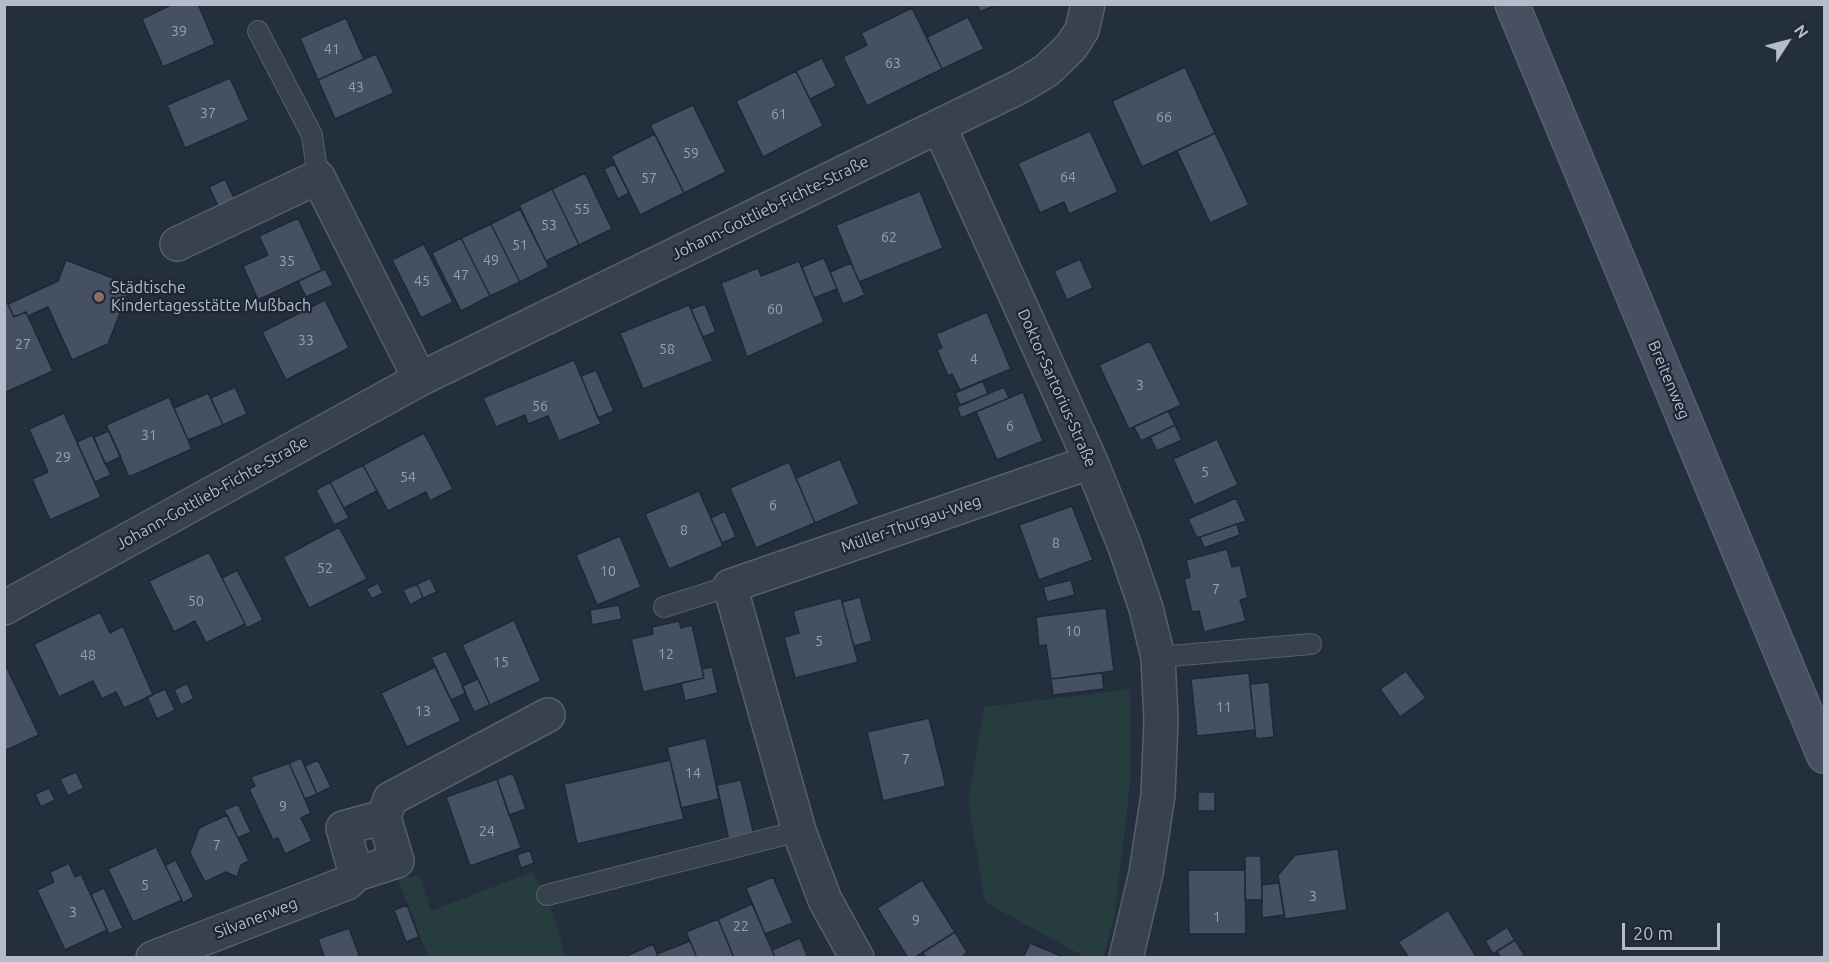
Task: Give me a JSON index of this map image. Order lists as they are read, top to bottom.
{
  "streets": {
    "main road": ["Breitenweg"],
    "street": [
      "Johann-Gottlieb-Fichte-Straße",
      "Doktor-Sartorius-Straße",
      "Müller-Thurgau-Weg",
      "Silvanerweg"
    ]
  },
  "crossings": [
    ["Johann-Gottlieb-Fichte-Straße", "Doktor-Sartorius-Straße"],
    ["Doktor-Sartorius-Straße", "Müller-Thurgau-Weg"]
  ],
  "places": ["Städtische Kindertagesstätte Mußbach"],
  "house_numbers": [
    "39",
    "41",
    "63",
    "43",
    "37",
    "61",
    "66",
    "59",
    "64",
    "57",
    "55",
    "53",
    "62",
    "51",
    "49",
    "35",
    "47",
    "45",
    "60",
    "33",
    "27",
    "58",
    "4",
    "3",
    "56",
    "6",
    "31",
    "29",
    "5",
    "54",
    "6",
    "8",
    "8",
    "52",
    "10",
    "7",
    "50",
    "10",
    "5",
    "12",
    "48",
    "15",
    "11",
    "13",
    "7",
    "14",
    "9",
    "24",
    "7",
    "5",
    "3",
    "3",
    "1",
    "9",
    "22"
  ],
  "scale_bar": "20 m",
  "north": "top right"
}
